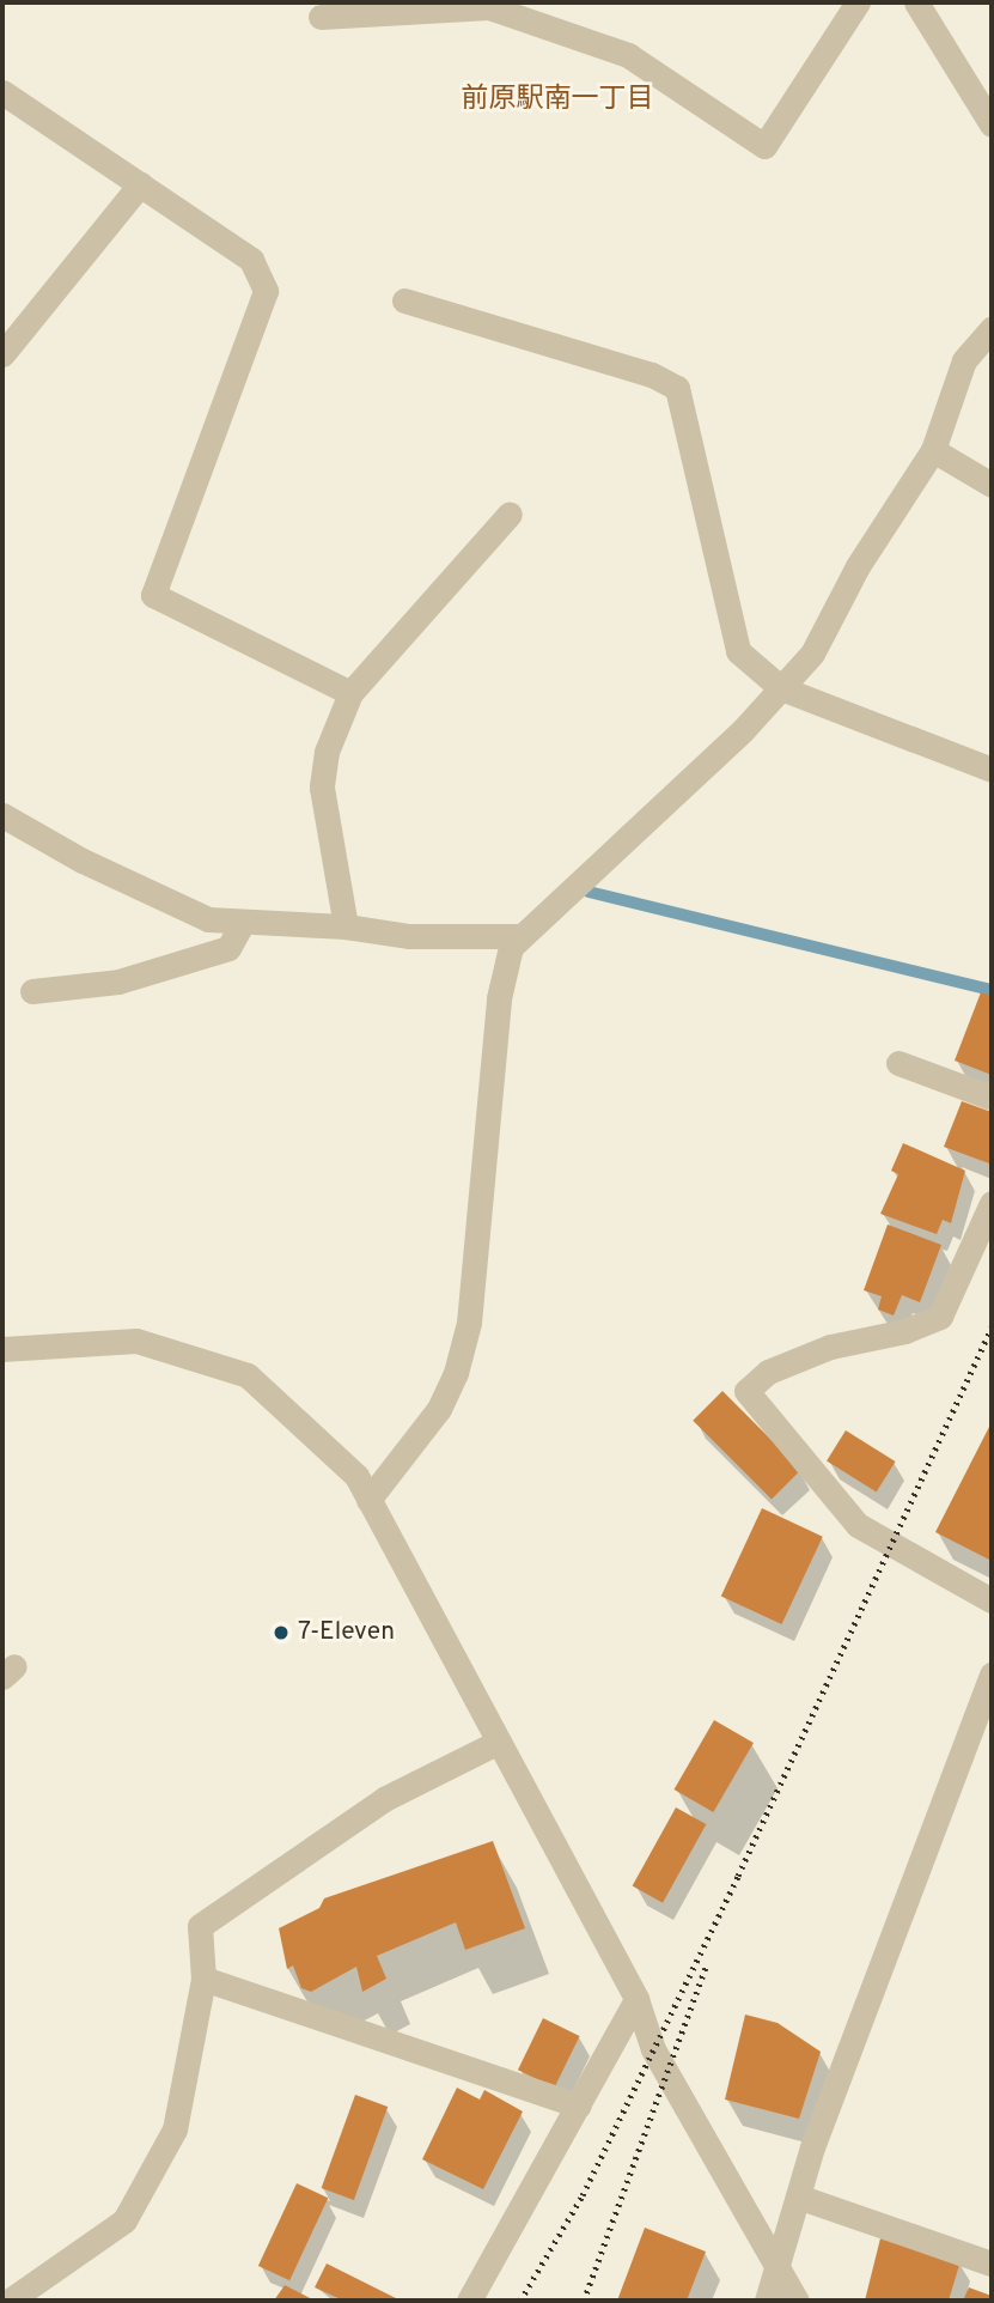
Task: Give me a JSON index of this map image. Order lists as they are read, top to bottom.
{
  "districts": ["前原駅南一丁目"],
  "places": ["7-Eleven"]
}
